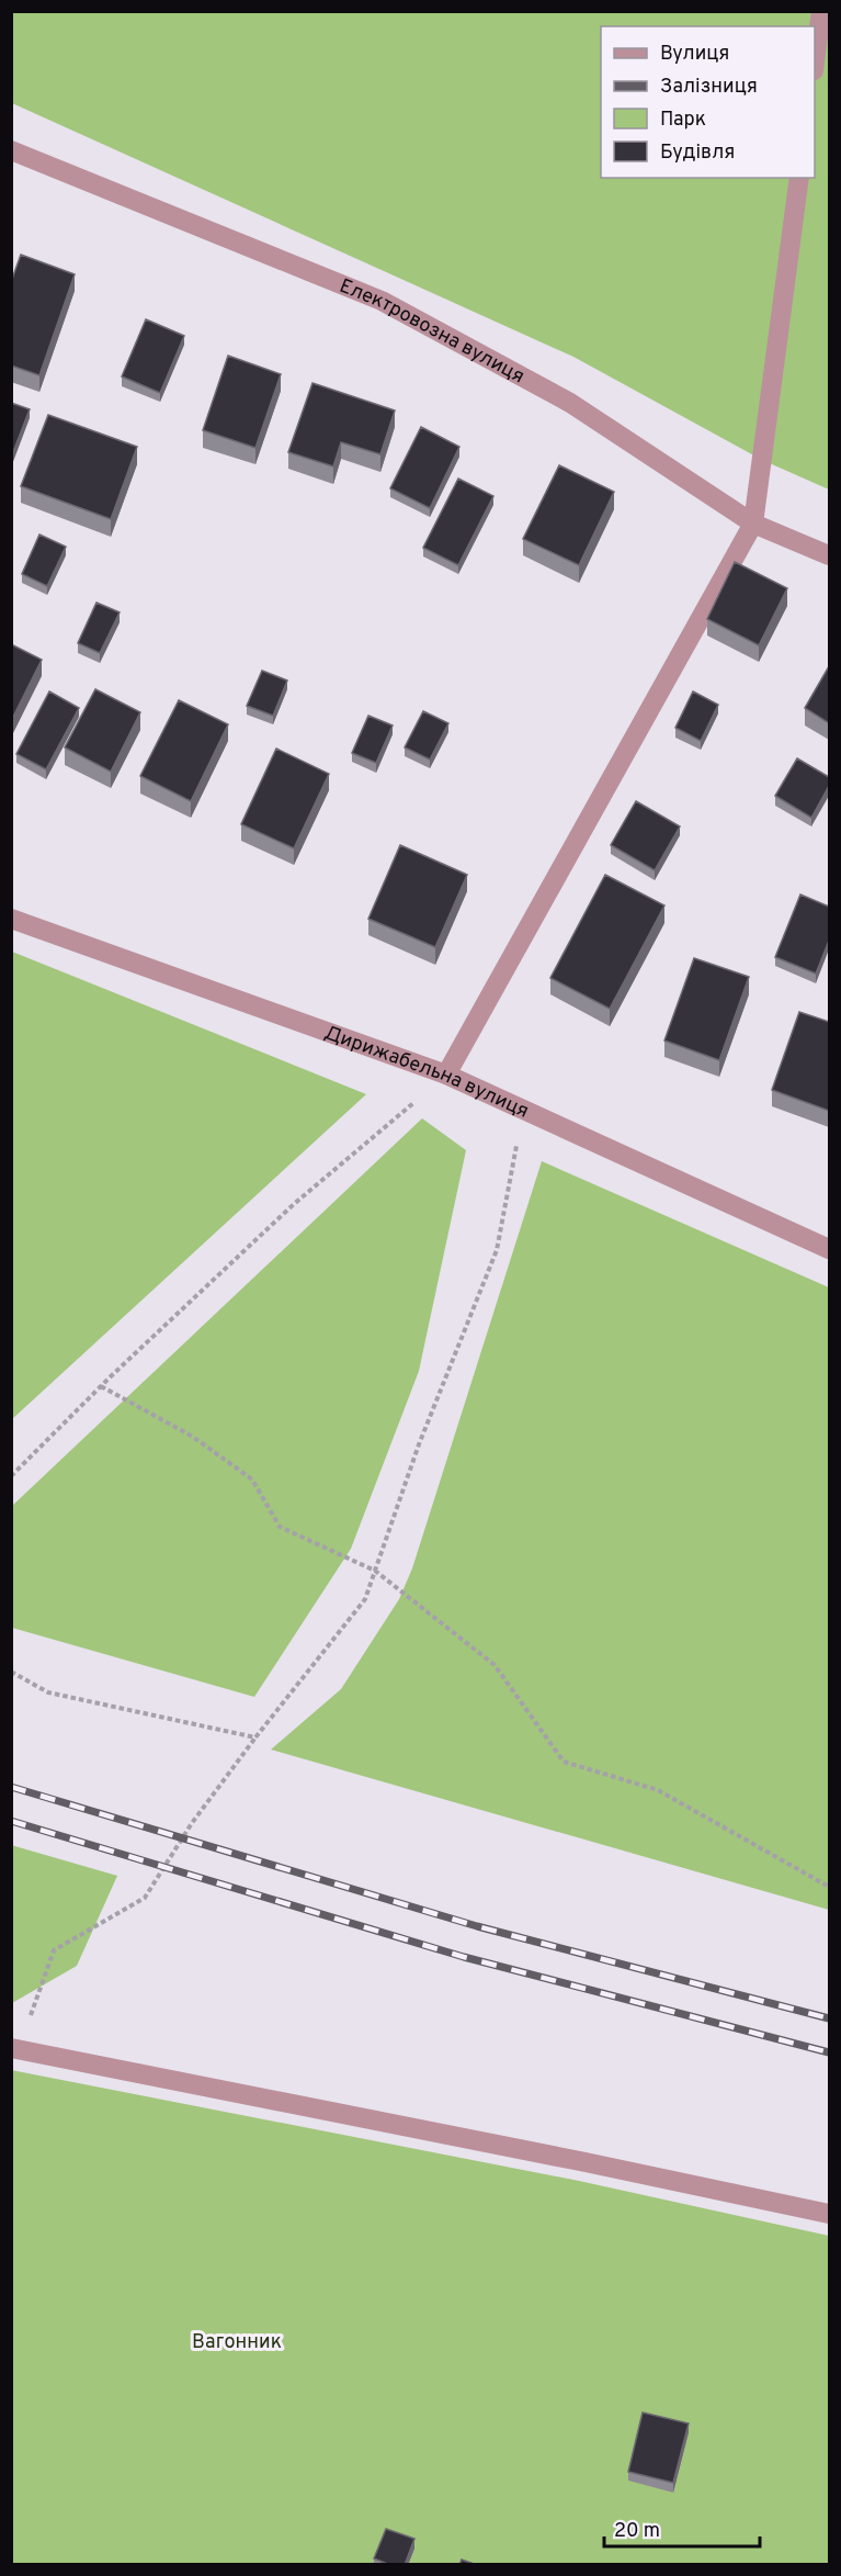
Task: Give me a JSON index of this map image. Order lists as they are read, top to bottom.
{
  "streets": {
    "street": ["Електровозна вулиця", "Дирижабельна вулиця"]
  },
  "parks": ["Вагонник"],
  "legend": [
    "Вулиця",
    "Залізниця",
    "Парк",
    "Будівля"
  ],
  "scale_bar": "20 m"
}
